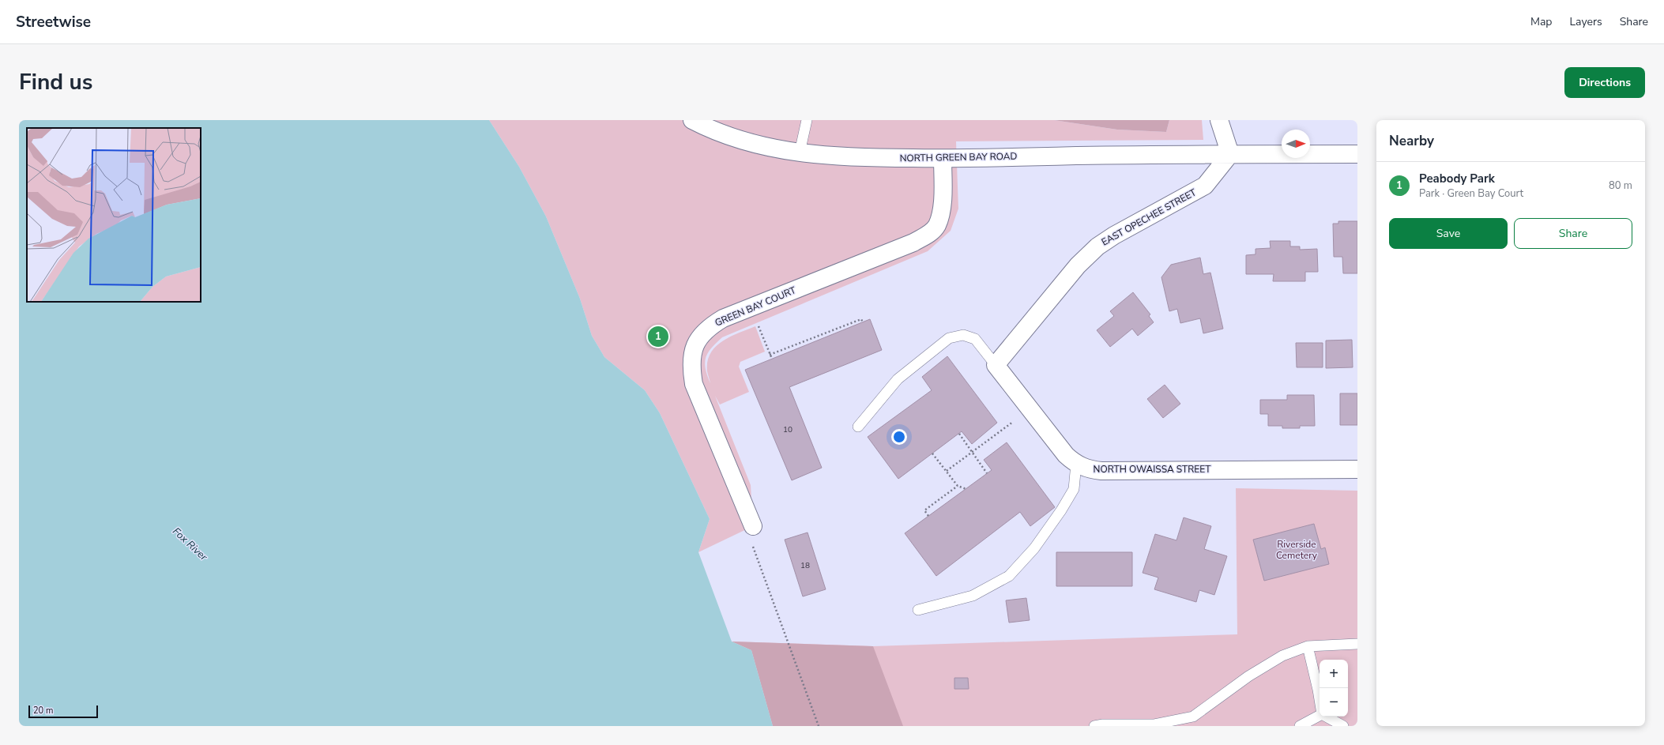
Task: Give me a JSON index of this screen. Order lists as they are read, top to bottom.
{
  "streets": {
    "street": [
      "NORTH GREEN BAY ROAD",
      "EAST OPECHEE STREET",
      "GREEN BAY COURT",
      "NORTH OWAISSA STREET"
    ]
  },
  "crossings": [
    ["NORTH GREEN BAY ROAD", "EAST OPECHEE STREET"],
    ["NORTH GREEN BAY ROAD", "GREEN BAY COURT"],
    ["EAST OPECHEE STREET", "NORTH OWAISSA STREET"]
  ],
  "water": ["Fox River"],
  "parks": ["Riverside Cemetery"],
  "house_numbers": ["10", "18"],
  "scale_bar": "20 m",
  "north": "right",
  "page": {
    "header": "Streetwise",
    "nav": ["Map", "Layers", "Share"],
    "title": "Find us",
    "buttons": [
      "Directions",
      ["Save", "Share"]
    ],
    "heading": "Nearby",
    "list": [
      {
        "mark": "1",
        "name": "Peabody Park",
        "note": "Park · Green Bay Court",
        "value": "80 m"
      }
    ],
    "pins": "1",
    "map_buttons": ["+", "−"],
    "scale": "20 m"
  }
}
